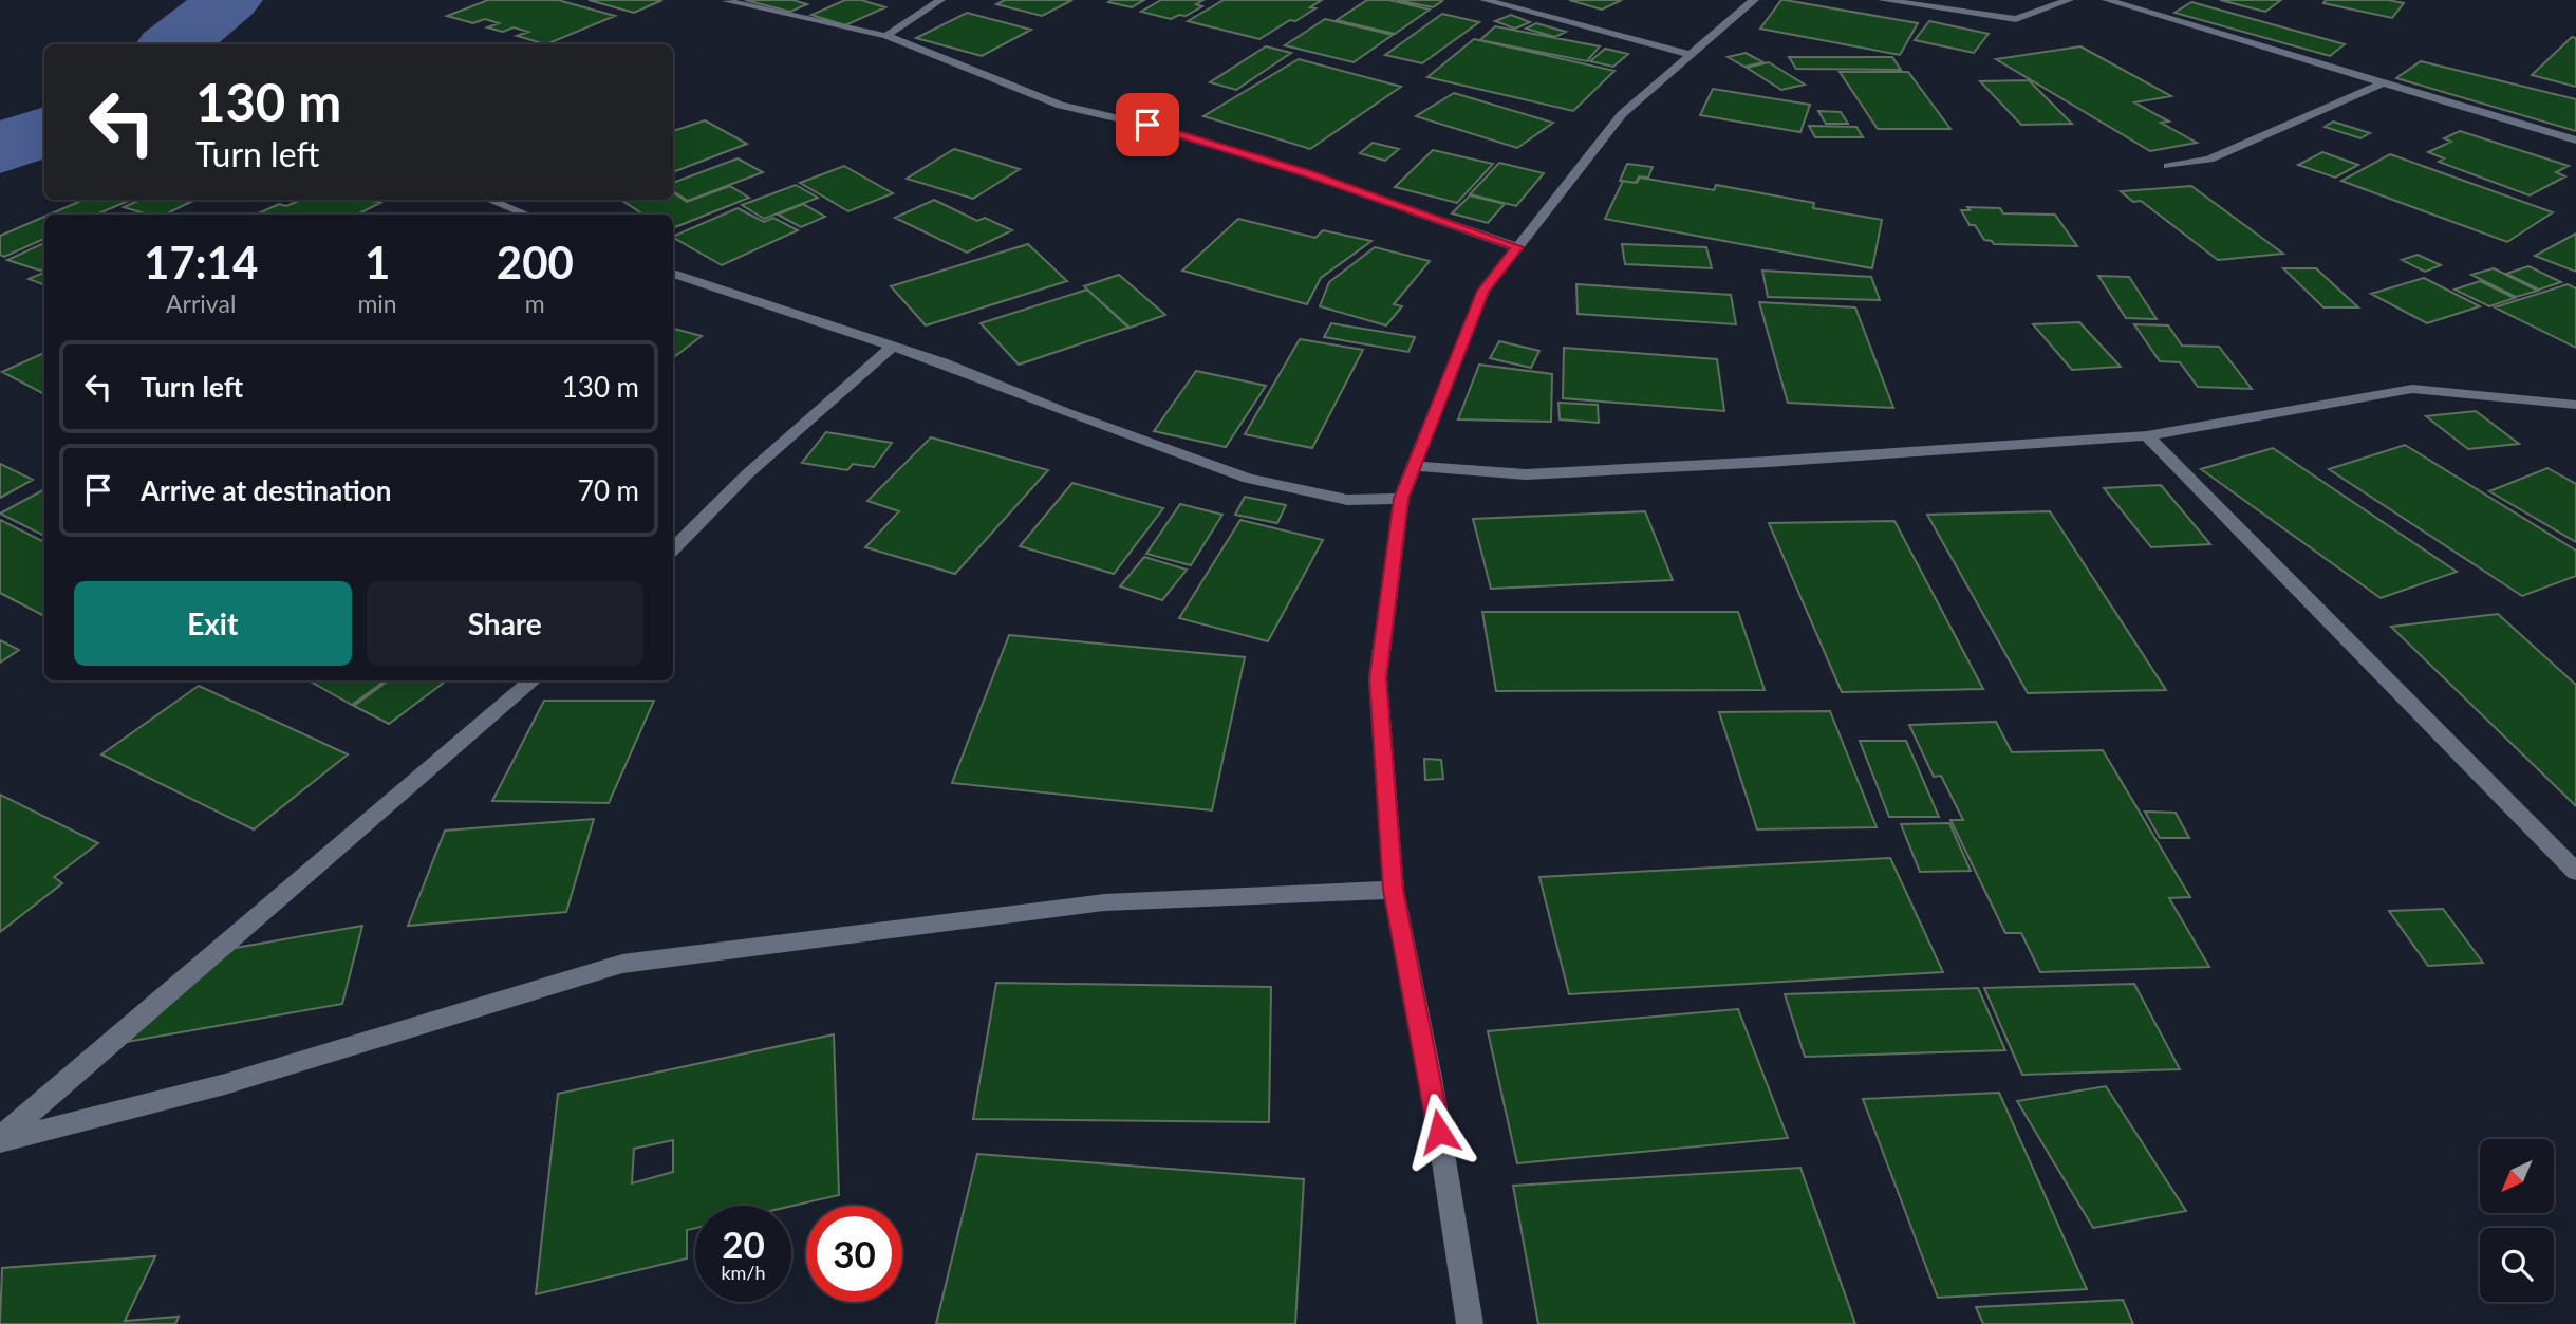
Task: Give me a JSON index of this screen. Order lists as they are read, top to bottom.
{
  "north": "bottom left",
  "page": {
    "turn": ["130 m", "Turn left"],
    "eta": [
      "17:14",
      "Arrival",
      "1",
      "min",
      "200",
      "m"
    ],
    "list": [
      {
        "name": "Turn left",
        "value": "130 m"
      },
      {
        "name": "Arrive at destination",
        "value": "70 m"
      }
    ],
    "buttons": ["Exit", "Share"],
    "speed": "20 km/h",
    "limit": "30"
  }
}
